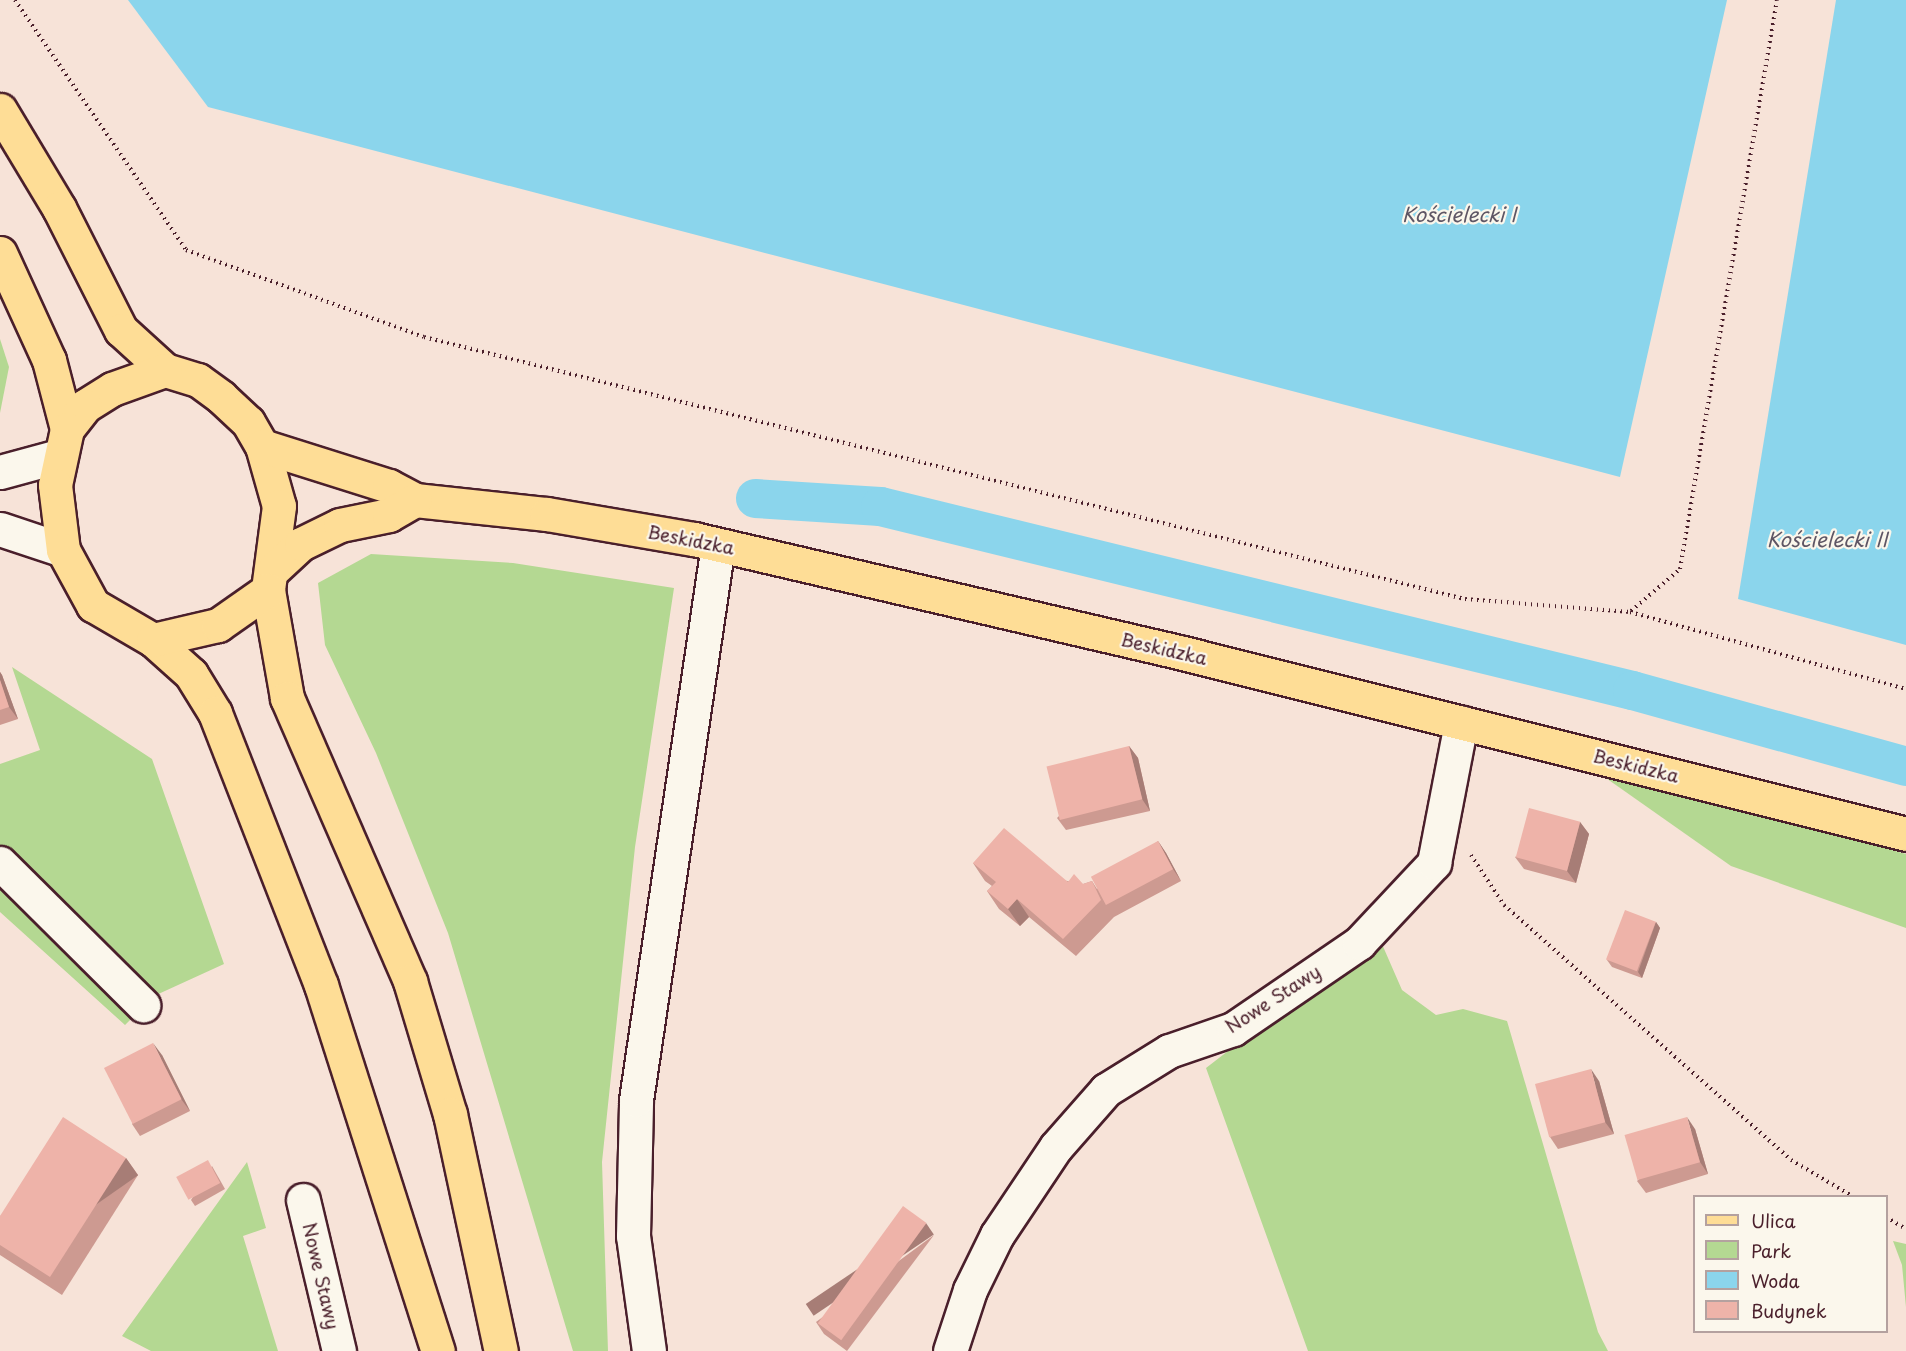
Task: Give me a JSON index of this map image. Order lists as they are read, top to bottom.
{
  "streets": {
    "main road": ["Beskidzka"],
    "street": ["Nowe Stawy"]
  },
  "crossings": [
    ["Beskidzka", "Nowe Stawy"]
  ],
  "water": ["Kościelecki I", "Kościelecki II"],
  "legend": [
    "Ulica",
    "Park",
    "Woda",
    "Budynek"
  ]
}
